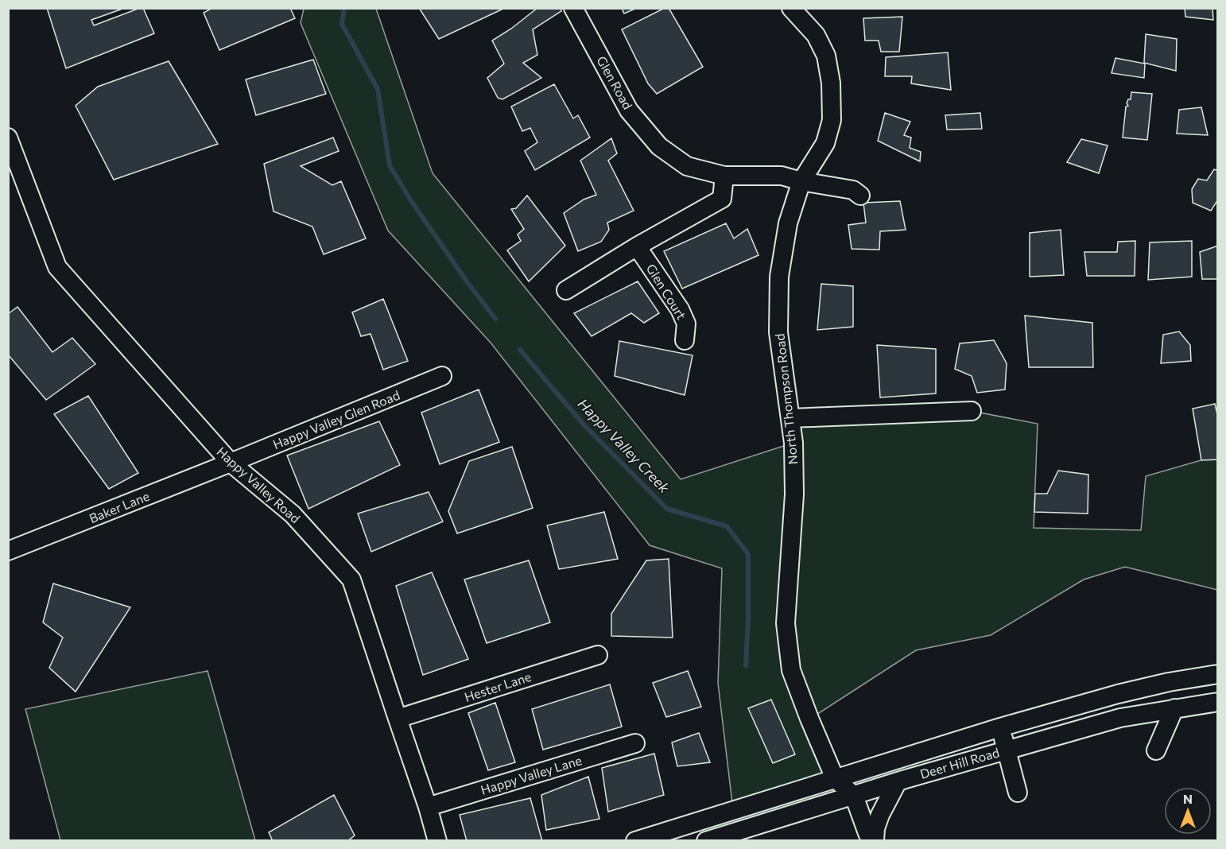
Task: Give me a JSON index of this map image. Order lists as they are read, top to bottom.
{
  "streets": {
    "street": [
      "Glen Road",
      "Glen Court",
      "North Thompson Road",
      "Happy Valley Glen Road",
      "Happy Valley Road",
      "Baker Lane",
      "Hester Lane",
      "Deer Hill Road",
      "Happy Valley Lane"
    ]
  },
  "crossings": [
    ["Glen Road", "North Thompson Road"],
    ["North Thompson Road", "Deer Hill Road"],
    ["Happy Valley Glen Road", "Happy Valley Road"],
    ["Happy Valley Glen Road", "Baker Lane"],
    ["Happy Valley Road", "Baker Lane"],
    ["Happy Valley Road", "Hester Lane"],
    ["Happy Valley Road", "Happy Valley Lane"]
  ],
  "water": ["Happy Valley Creek"],
  "north": "top"
}
